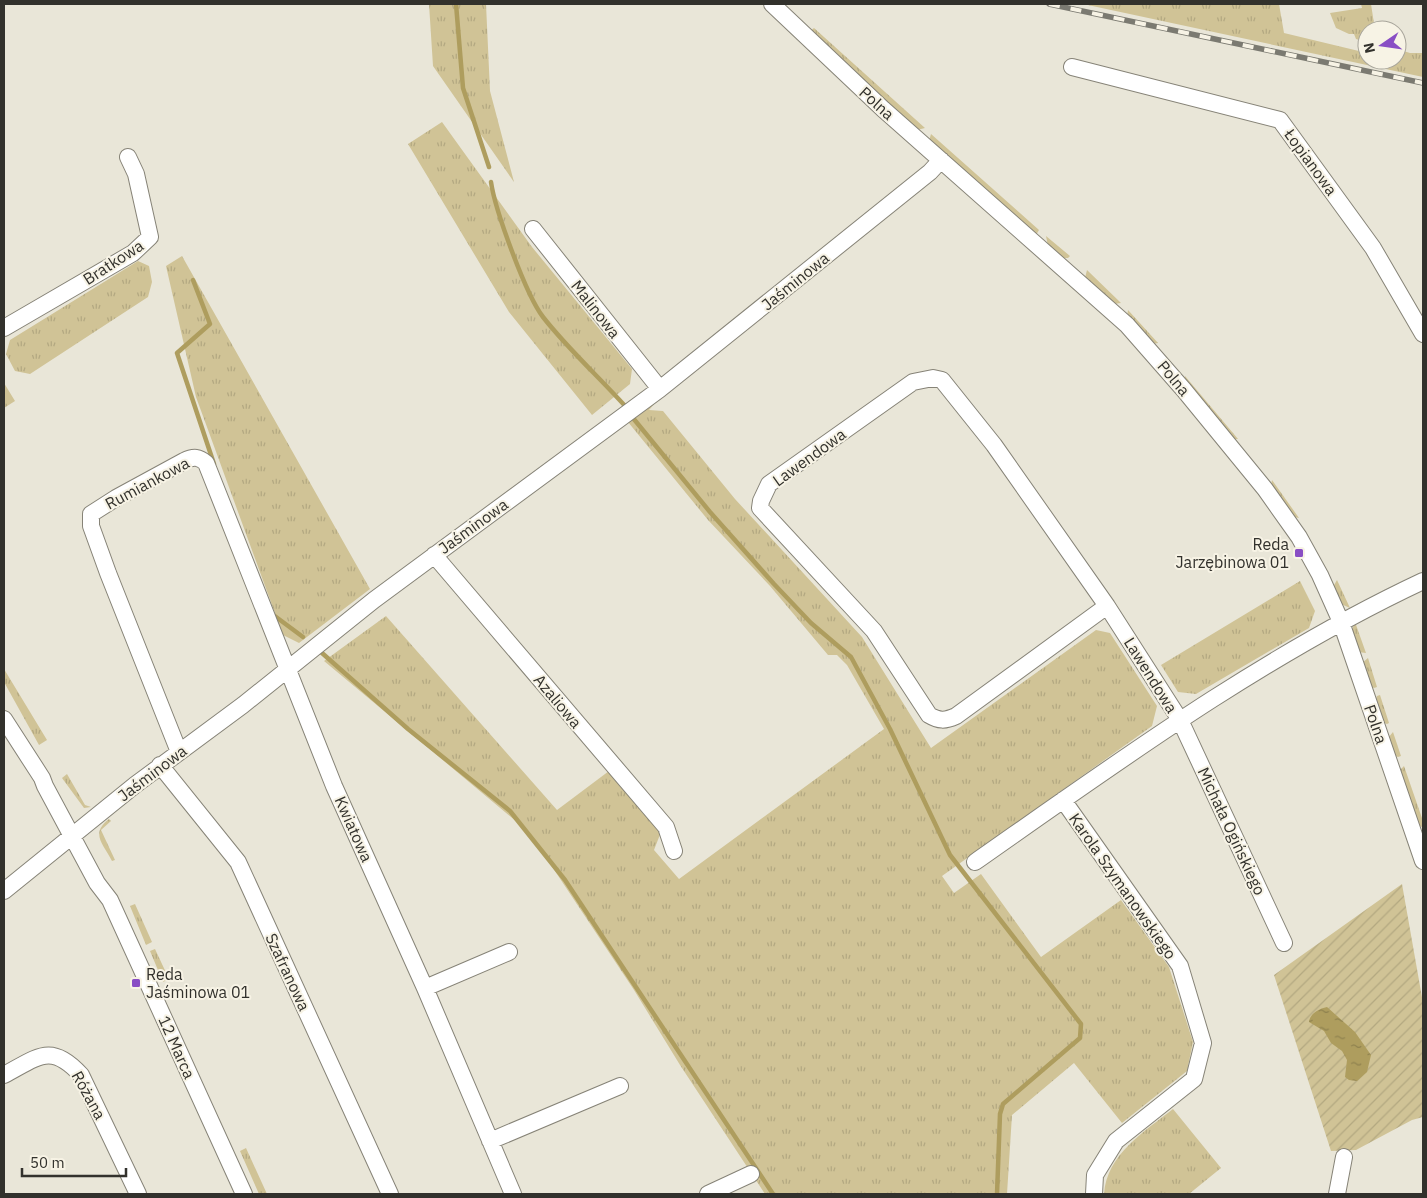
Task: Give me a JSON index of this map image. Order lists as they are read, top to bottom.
{
  "streets": {
    "street": [
      "Polna",
      "Łopianowa",
      "Bratkowa",
      "Jaśminowa",
      "Malinowa",
      "Lawendowa",
      "Rumiankowa",
      "Azaliowa",
      "Kwiatowa",
      "Michała Ogińskiego",
      "Karola Szymanowskiego",
      "Szafranowa",
      "12 Marca",
      "Różana"
    ]
  },
  "crossings": [
    ["Polna", "Jaśminowa"],
    ["Polna", "Karola Szymanowskiego"],
    ["Jaśminowa", "Malinowa"],
    ["Jaśminowa", "Rumiankowa"],
    ["Jaśminowa", "Azaliowa"],
    ["Jaśminowa", "Kwiatowa"],
    ["Jaśminowa", "Szafranowa"],
    ["Jaśminowa", "12 Marca"],
    ["Lawendowa", "Michała Ogińskiego"],
    ["Lawendowa", "Karola Szymanowskiego"],
    ["Rumiankowa", "Kwiatowa"],
    ["Michała Ogińskiego", "Karola Szymanowskiego"]
  ],
  "places": {
    "transit": ["Reda Jarzębinowa 01", "Reda Jaśminowa 01"]
  },
  "scale_bar": "50 m",
  "north": "left"
}
